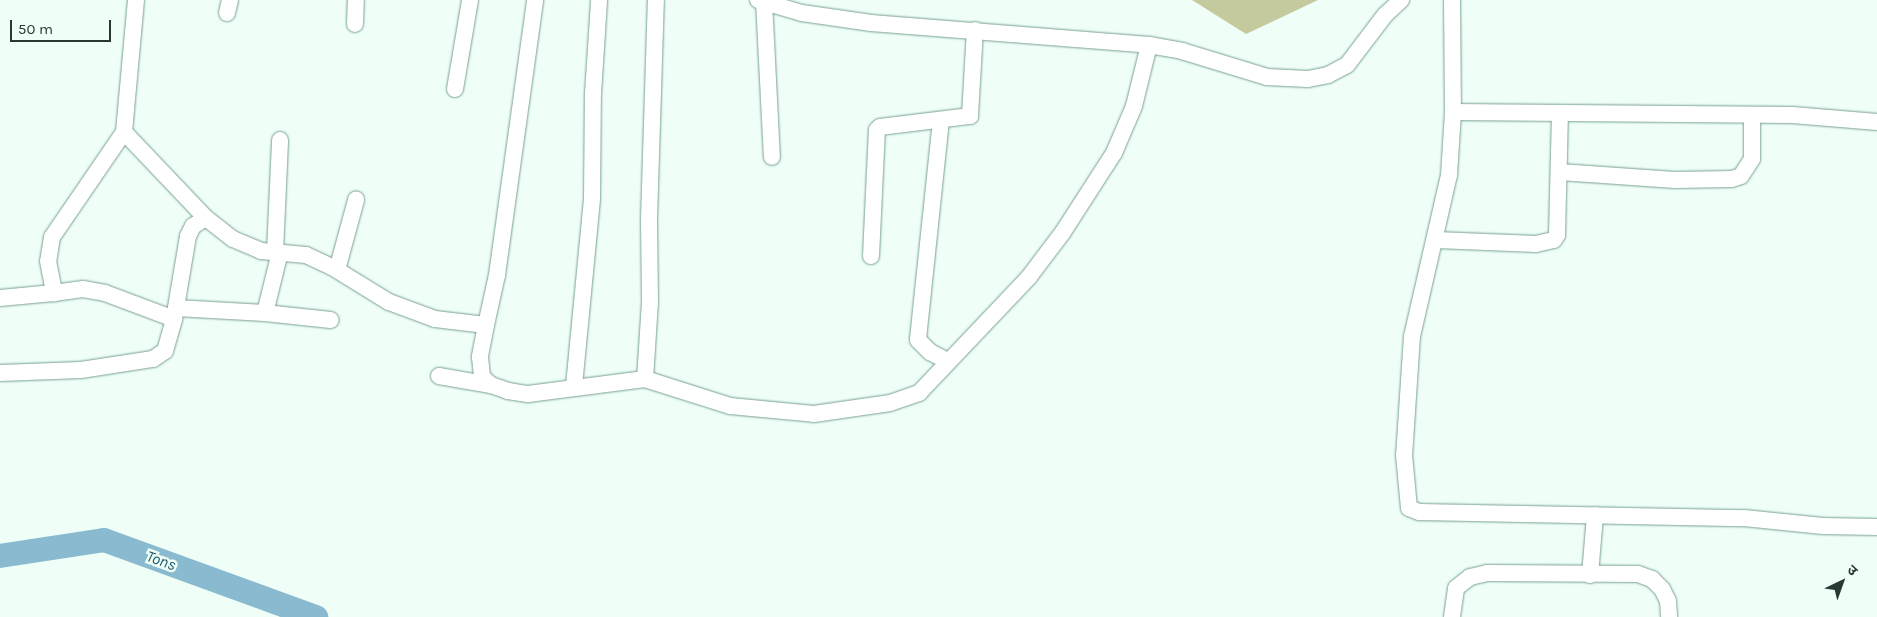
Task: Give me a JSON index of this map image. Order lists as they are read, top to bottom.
{
  "water": ["Tons"],
  "scale_bar": "50 m",
  "north": "top right"
}
